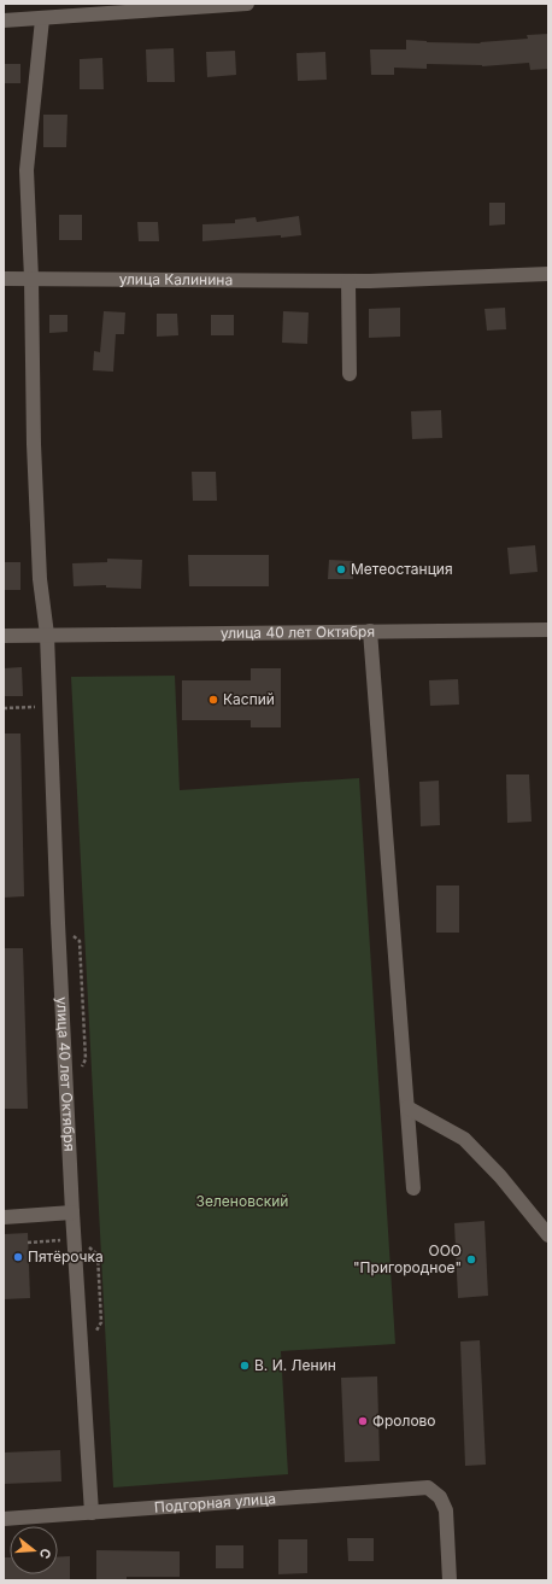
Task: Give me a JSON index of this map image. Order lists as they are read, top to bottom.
{
  "streets": {
    "street": ["улица Калинина", "улица 40 лет Октября", "Подгорная улица"]
  },
  "crossings": [
    ["улица 40 лет Октября", "Подгорная улица"]
  ],
  "parks": ["Зеленовский"],
  "places": [
    "Метеостанция",
    "Каспий",
    "Пятёрочка",
    "ООО \"Пригородное\"",
    "В. И. Ленин",
    "Фролово"
  ],
  "north": "right"
}
